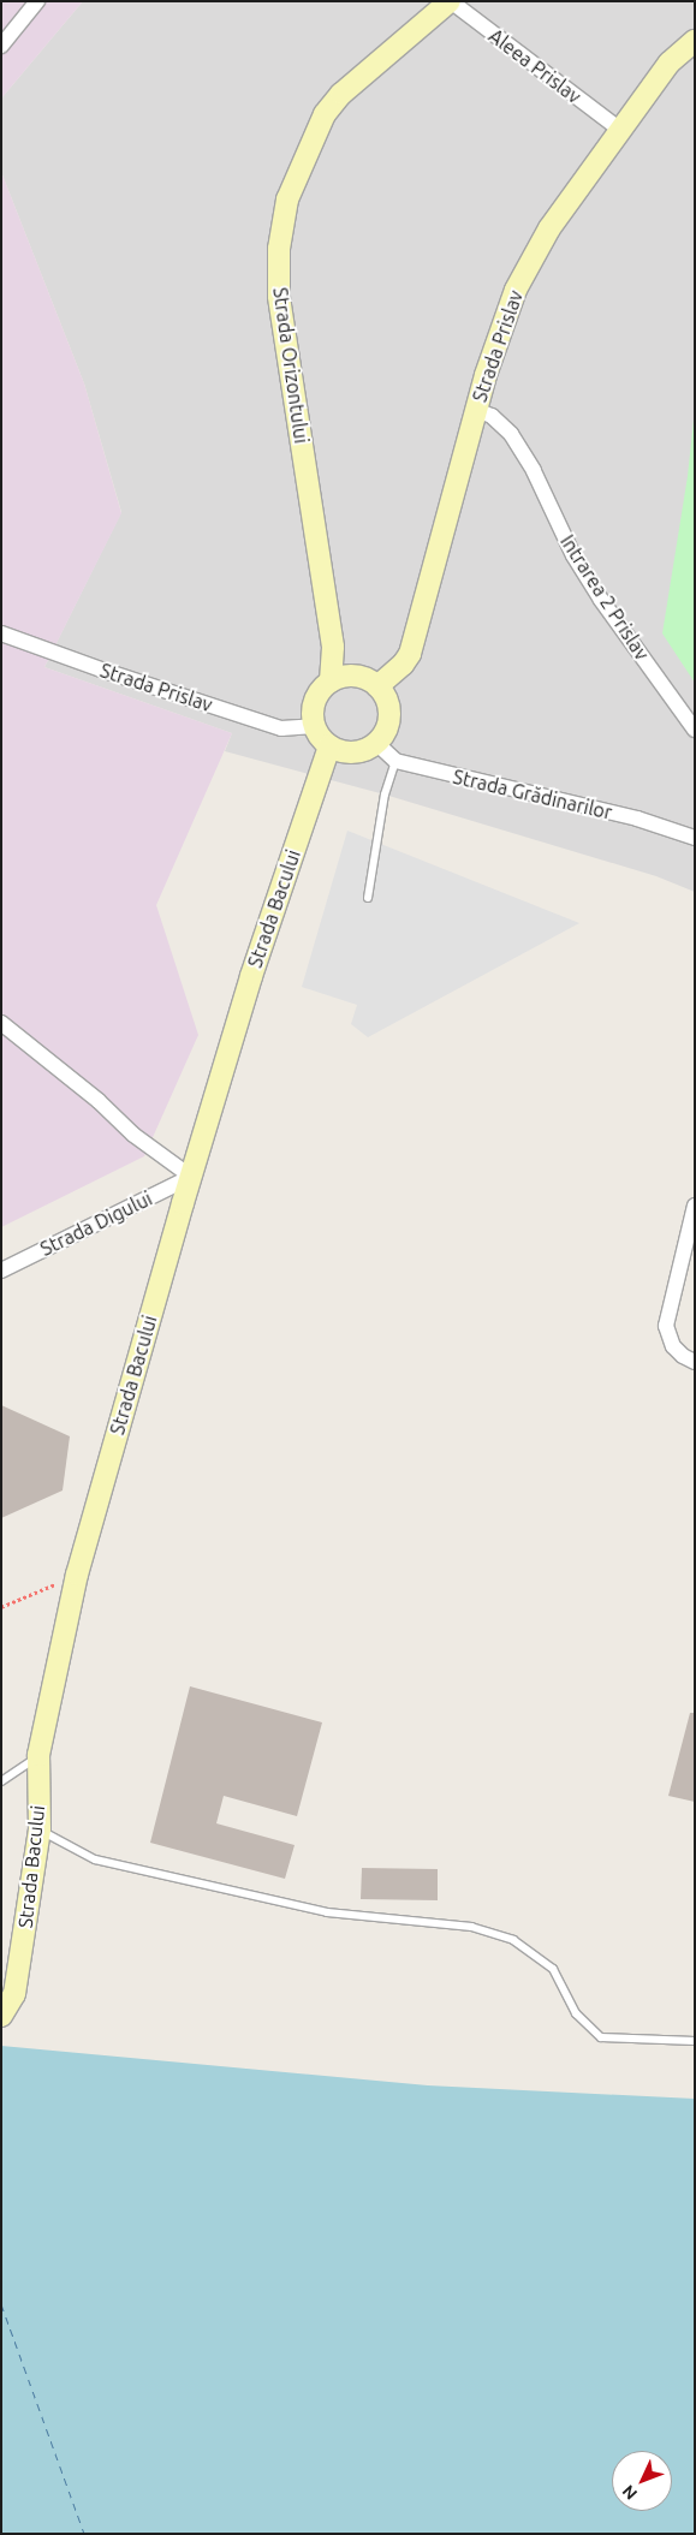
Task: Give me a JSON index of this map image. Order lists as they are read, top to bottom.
{
  "streets": {
    "street": [
      "Aleea Prislav",
      "Strada Prislav",
      "Strada Orizontului",
      "Intrarea 2 Prislav",
      "Strada Grădinarilor",
      "Strada Bacului",
      "Strada Digului"
    ]
  },
  "crossings": [
    ["Aleea Prislav", "Strada Prislav"],
    ["Aleea Prislav", "Strada Orizontului"],
    ["Strada Prislav", "Strada Orizontului"],
    ["Strada Prislav", "Intrarea 2 Prislav"],
    ["Strada Prislav", "Strada Grădinarilor"],
    ["Strada Prislav", "Strada Bacului"],
    ["Strada Orizontului", "Strada Grădinarilor"],
    ["Strada Orizontului", "Strada Bacului"],
    ["Strada Grădinarilor", "Strada Bacului"],
    ["Strada Bacului", "Strada Digului"]
  ],
  "north": "bottom left"
}
